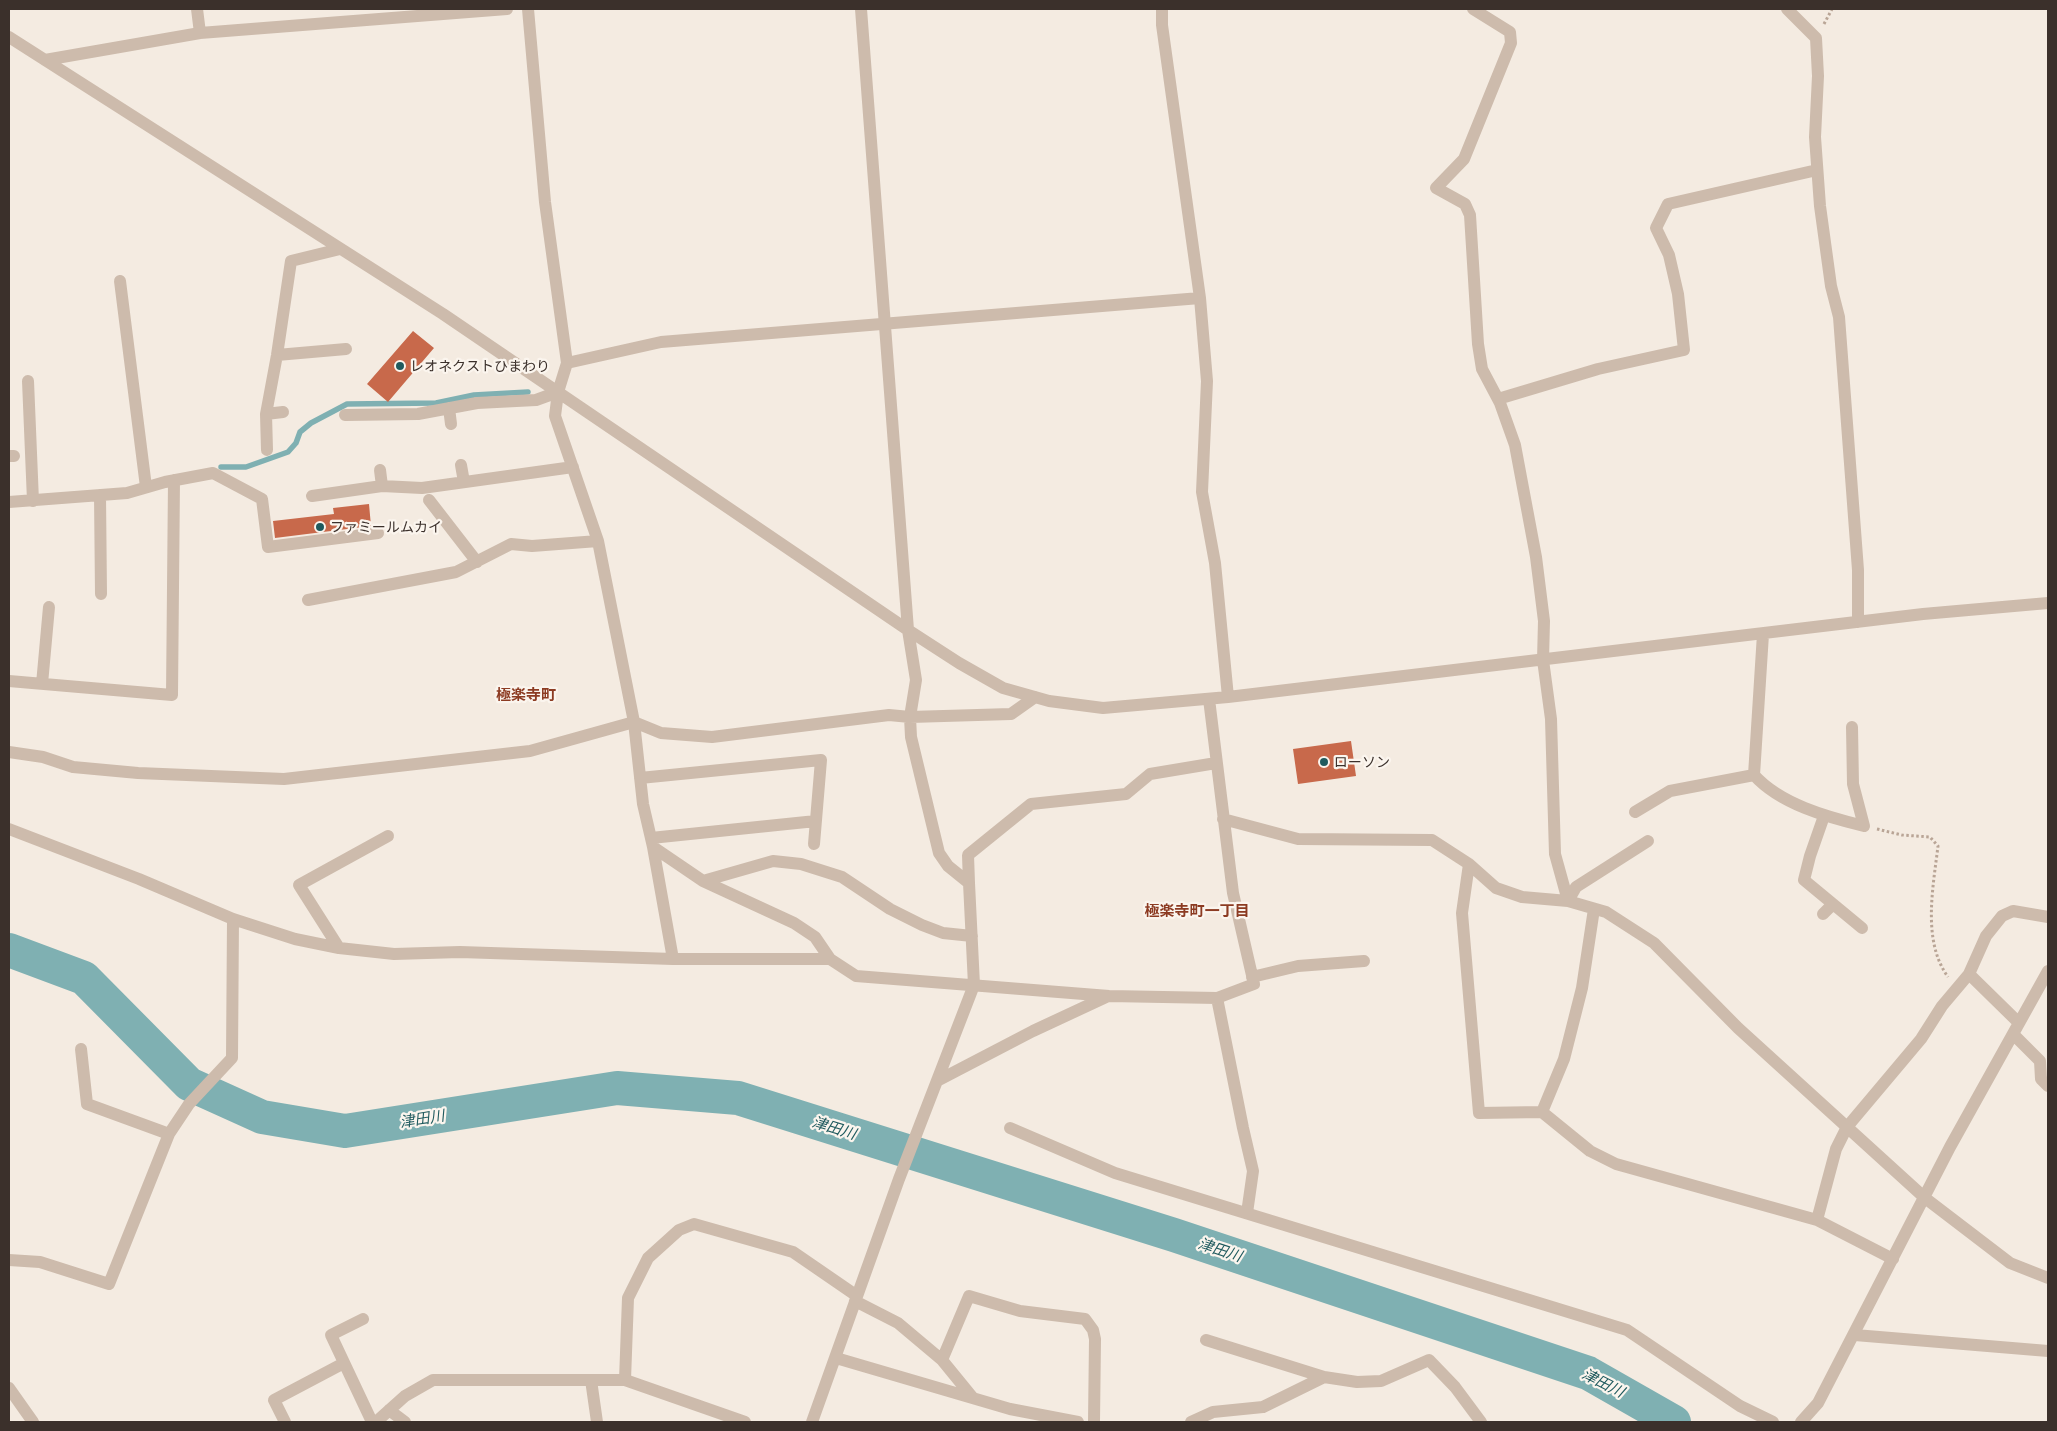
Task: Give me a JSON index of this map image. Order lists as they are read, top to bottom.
{
  "districts": ["極楽寺町", "極楽寺町一丁目"],
  "water": ["津田川"],
  "places": ["レオネクストひまわり", "ファミールムカイ", "ローソン"]
}
